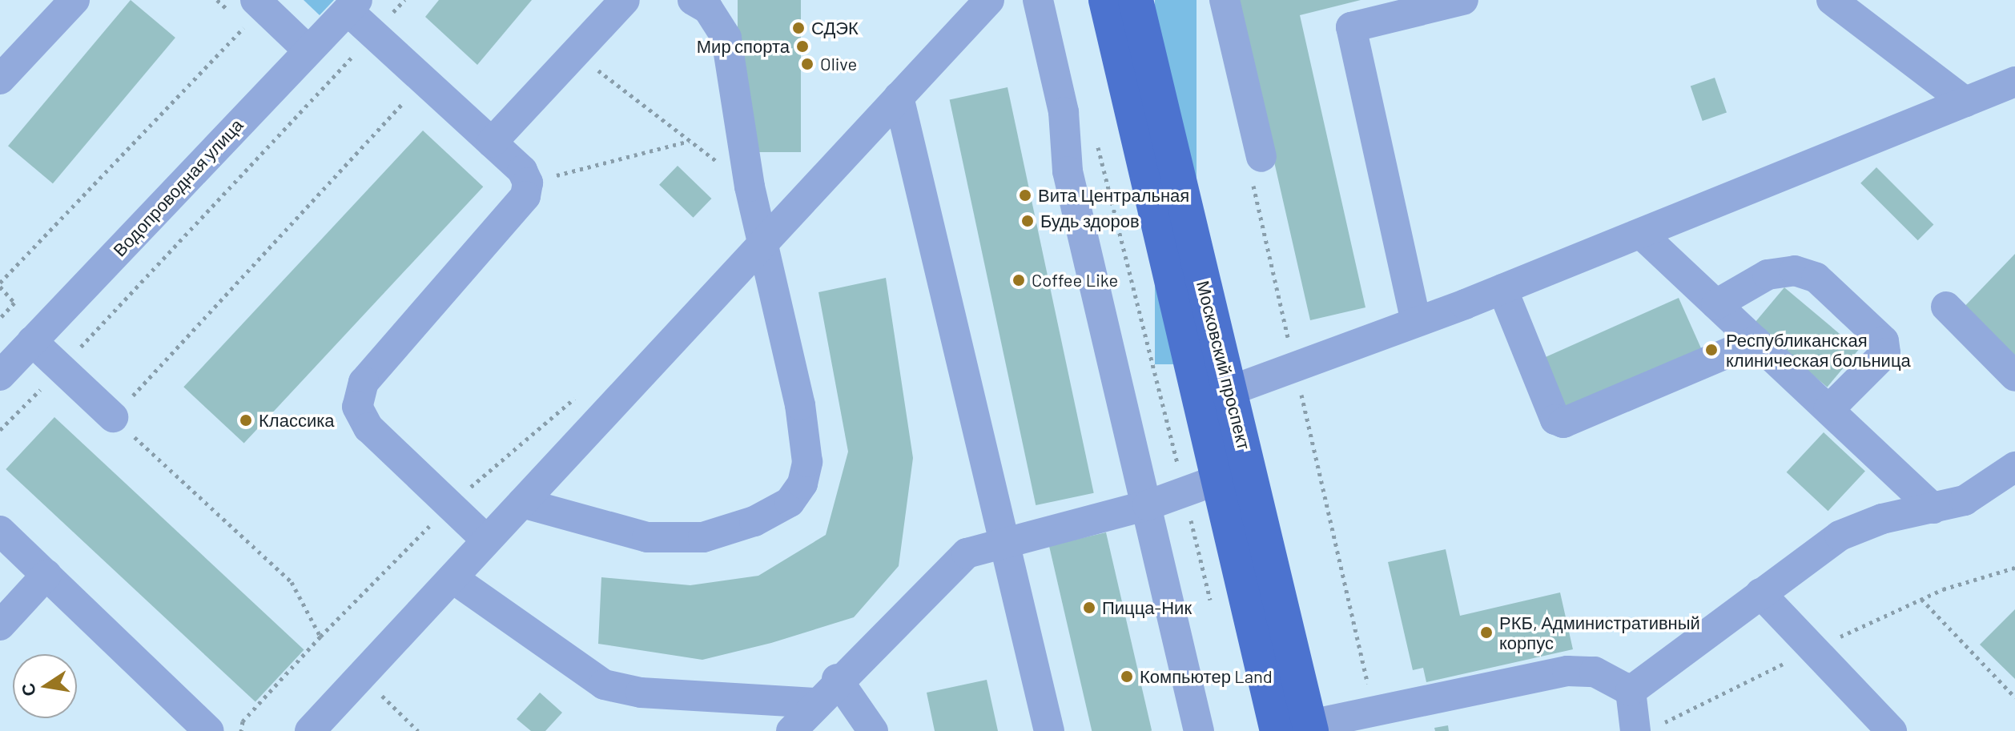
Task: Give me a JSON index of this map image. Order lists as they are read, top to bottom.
{
  "streets": {
    "main road": ["Московский проспект"],
    "street": ["Водопроводная улица"]
  },
  "places": [
    "СДЭК",
    "Мир спорта",
    "Olive",
    "Вита Центральная",
    "Будь здоров",
    "Coffee Like",
    "Республиканская клиническая больница",
    "Классика",
    "Пицца-Ник",
    "РКБ, Административный корпус",
    "Компьютер Land"
  ],
  "north": "left"
}
